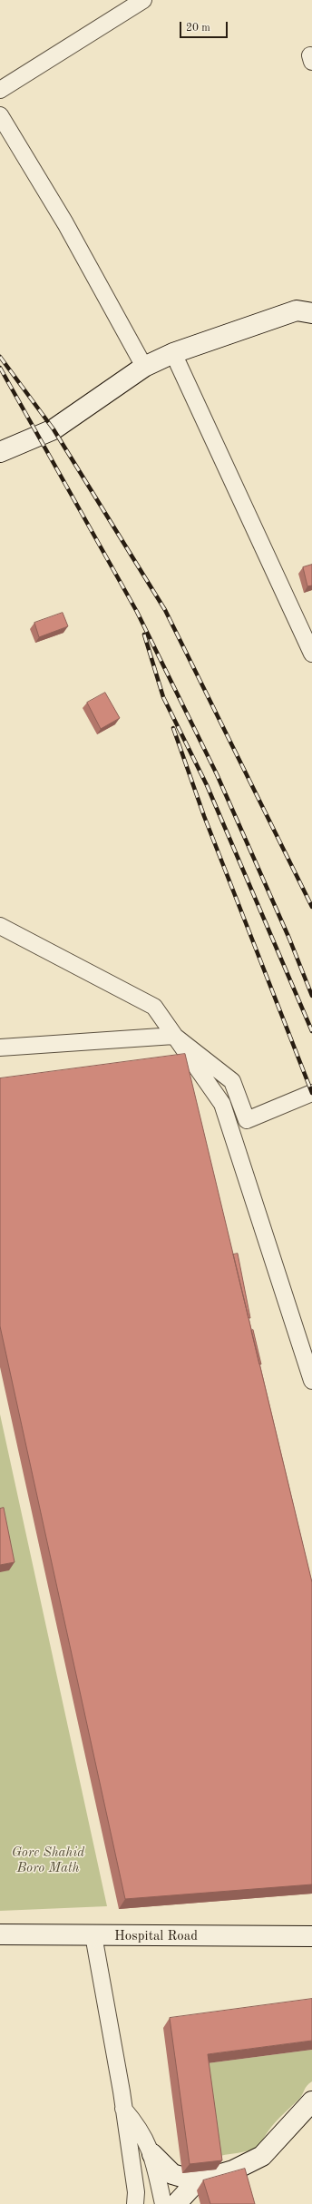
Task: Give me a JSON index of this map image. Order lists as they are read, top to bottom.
{
  "streets": {
    "street": ["Hospital Road"]
  },
  "parks": ["Gore Shahid Boro Math"],
  "scale_bar": "20 m"
}
